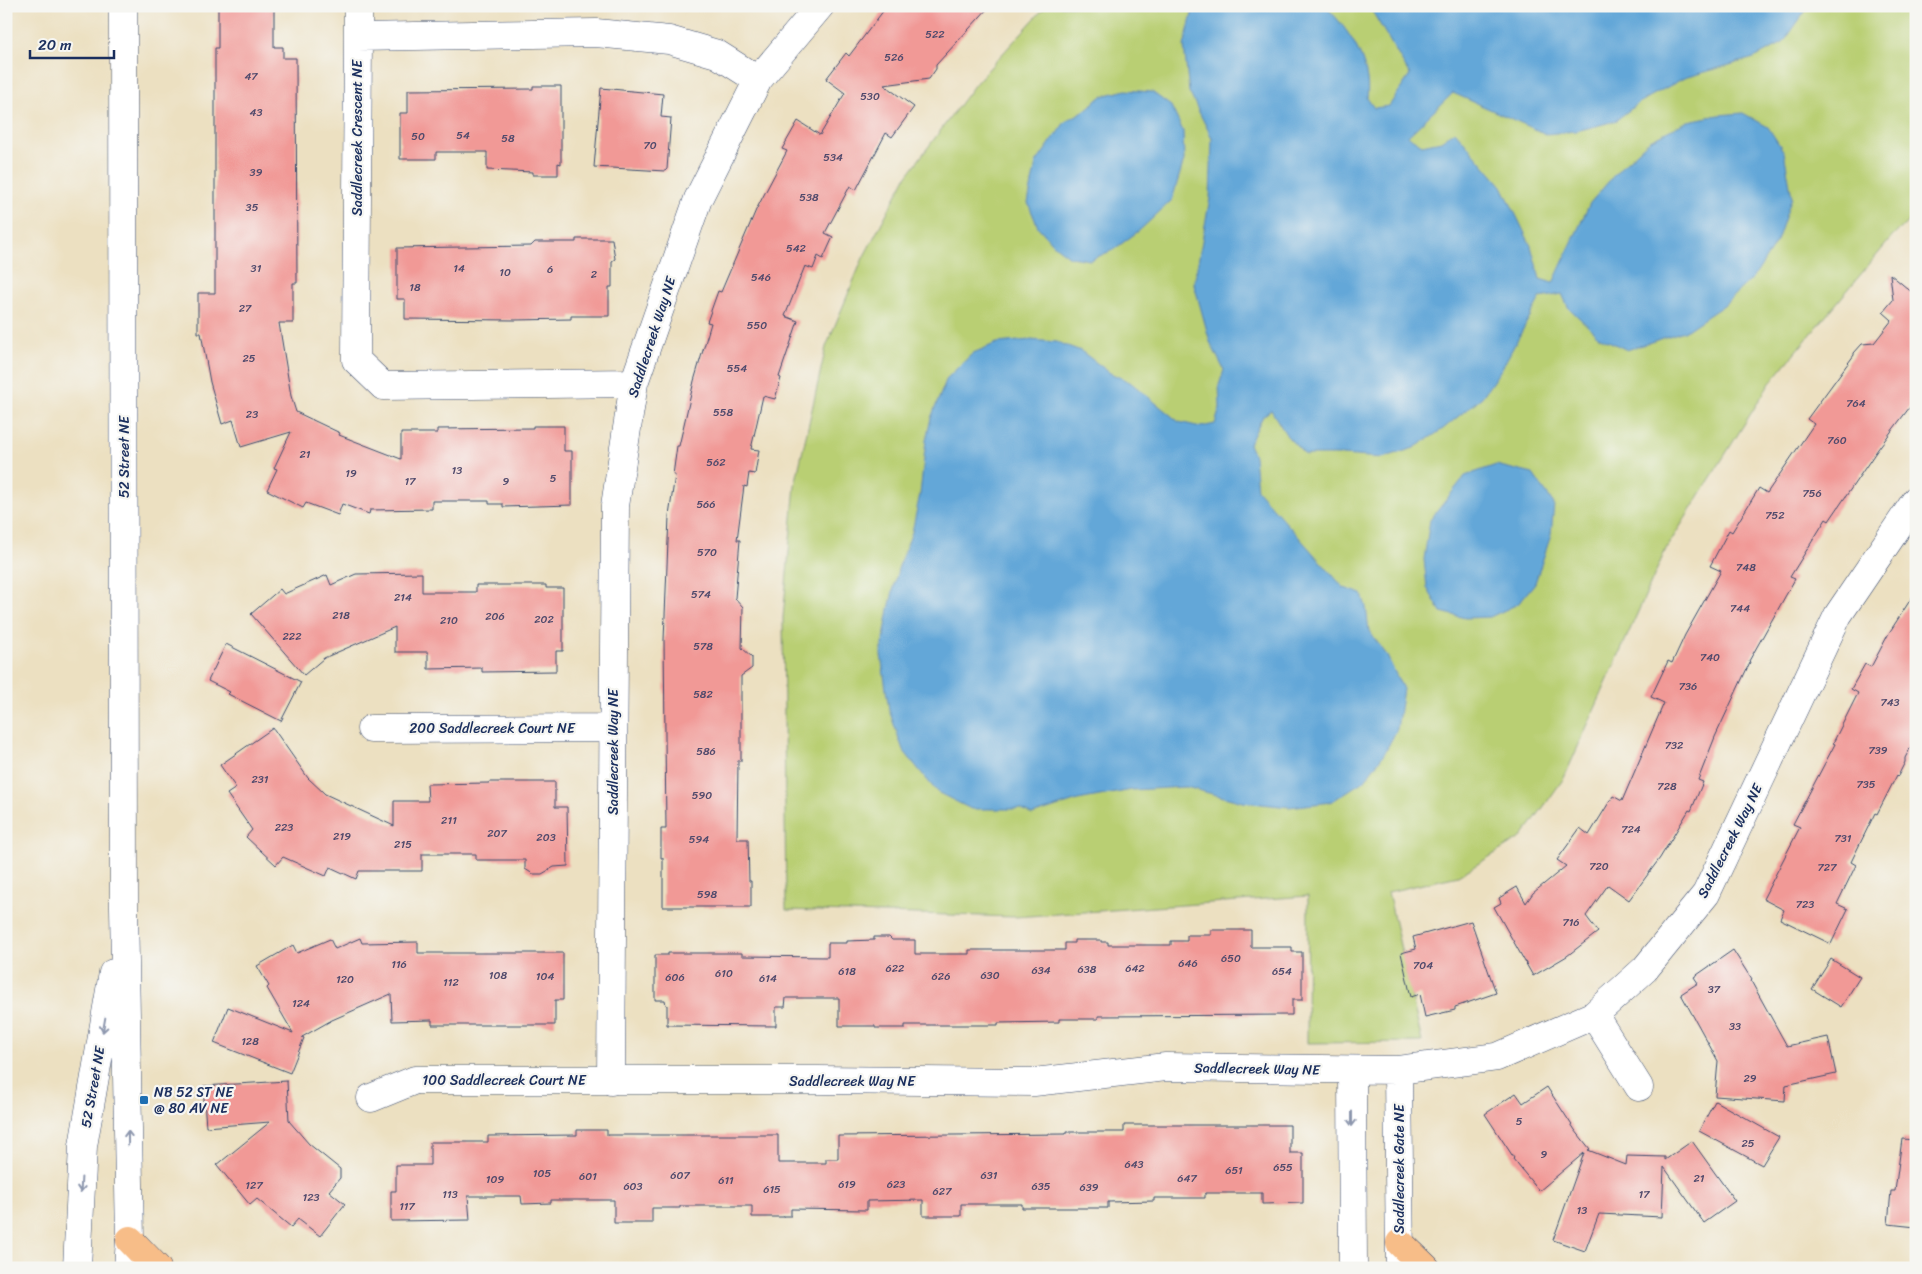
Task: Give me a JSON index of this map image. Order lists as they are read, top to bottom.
{
  "streets": {
    "street": [
      "Saddlecreek Crescent NE",
      "Saddlecreek Way NE",
      "52 Street NE",
      "200 Saddlecreek Court NE",
      "100 Saddlecreek Court NE",
      "Saddlecreek Gate NE"
    ]
  },
  "crossings": [
    ["Saddlecreek Crescent NE", "Saddlecreek Way NE"],
    ["Saddlecreek Way NE", "200 Saddlecreek Court NE"],
    ["Saddlecreek Way NE", "100 Saddlecreek Court NE"],
    ["Saddlecreek Way NE", "Saddlecreek Gate NE"]
  ],
  "places": {
    "transit": ["NB 52 ST NE @ 80 AV NE"]
  },
  "house_numbers": [
    "522",
    "526",
    "47",
    "530",
    "43",
    "54",
    "50",
    "58",
    "70",
    "534",
    "39",
    "538",
    "35",
    "542",
    "31",
    "14",
    "6",
    "10",
    "2",
    "546",
    "18",
    "27",
    "550",
    "25",
    "554",
    "764",
    "558",
    "23",
    "760",
    "21",
    "562",
    "13",
    "19",
    "5",
    "17",
    "9",
    "756",
    "566",
    "752",
    "570",
    "748",
    "574",
    "214",
    "744",
    "218",
    "206",
    "202",
    "210",
    "222",
    "578",
    "740",
    "736",
    "582",
    "743",
    "732",
    "739",
    "586",
    "231",
    "735",
    "728",
    "590",
    "211",
    "223",
    "724",
    "207",
    "219",
    "203",
    "731",
    "594",
    "215",
    "720",
    "727",
    "598",
    "723",
    "716",
    "650",
    "646",
    "116",
    "704",
    "622",
    "642",
    "638",
    "634",
    "618",
    "654",
    "610",
    "108",
    "630",
    "104",
    "626",
    "606",
    "614",
    "120",
    "112",
    "37",
    "124",
    "33",
    "128",
    "29",
    "5",
    "25",
    "9",
    "643",
    "655",
    "651",
    "105",
    "607",
    "631",
    "601",
    "647",
    "21",
    "109",
    "611",
    "619",
    "623",
    "127",
    "603",
    "635",
    "639",
    "615",
    "627",
    "113",
    "17",
    "123",
    "117",
    "13"
  ],
  "scale_bar": "20 m"
}
